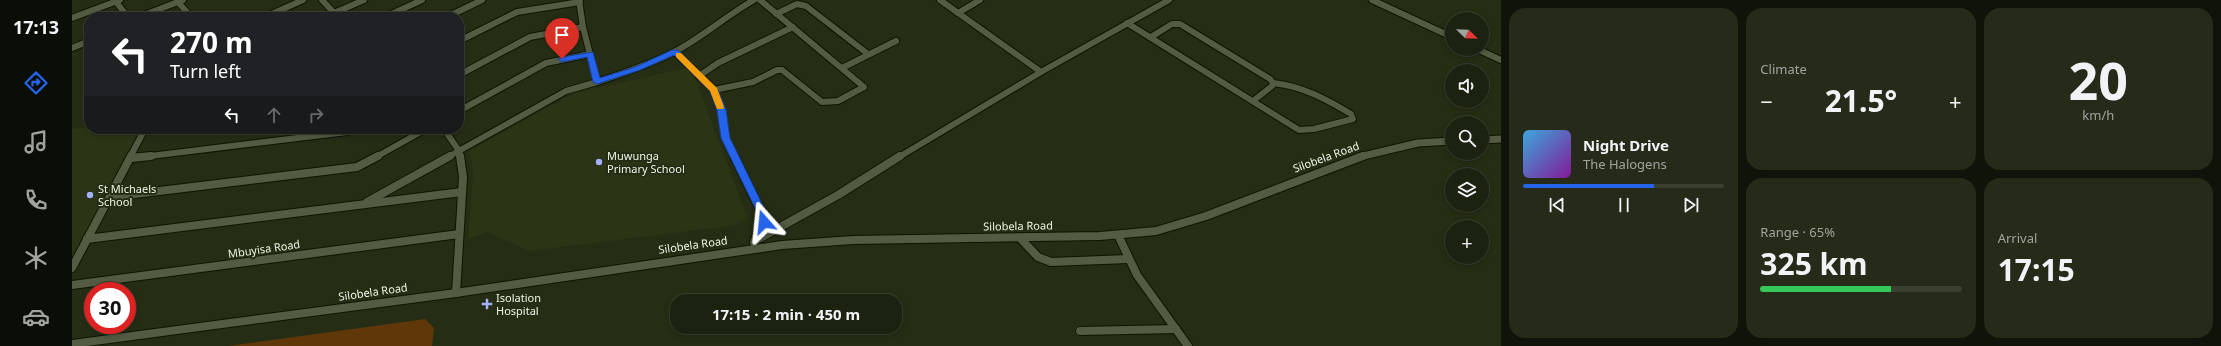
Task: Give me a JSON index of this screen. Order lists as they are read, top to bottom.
{
  "streets": {
    "street": ["Silobela Road", "Mbuyisa Road"]
  },
  "places": {
    "other": ["Muwunga Primary School", "St Michaels School"],
    "health": ["Isolation Hospital"]
  },
  "north": "bottom right",
  "page": {
    "tabs": "17:13",
    "tile": [
      "Climate",
      ["20", "km/h"],
      ["Range · 65%", "325 km"],
      ["Arrival", "17:15"]
    ],
    "map_buttons": "+",
    "turn": ["270 m", "Turn left"],
    "heat": ["−", "21.5°", "+"],
    "song": ["Night Drive", "The Halogens"],
    "limit": "30",
    "trip": "17:15 · 2 min · 450 m"
  }
}
